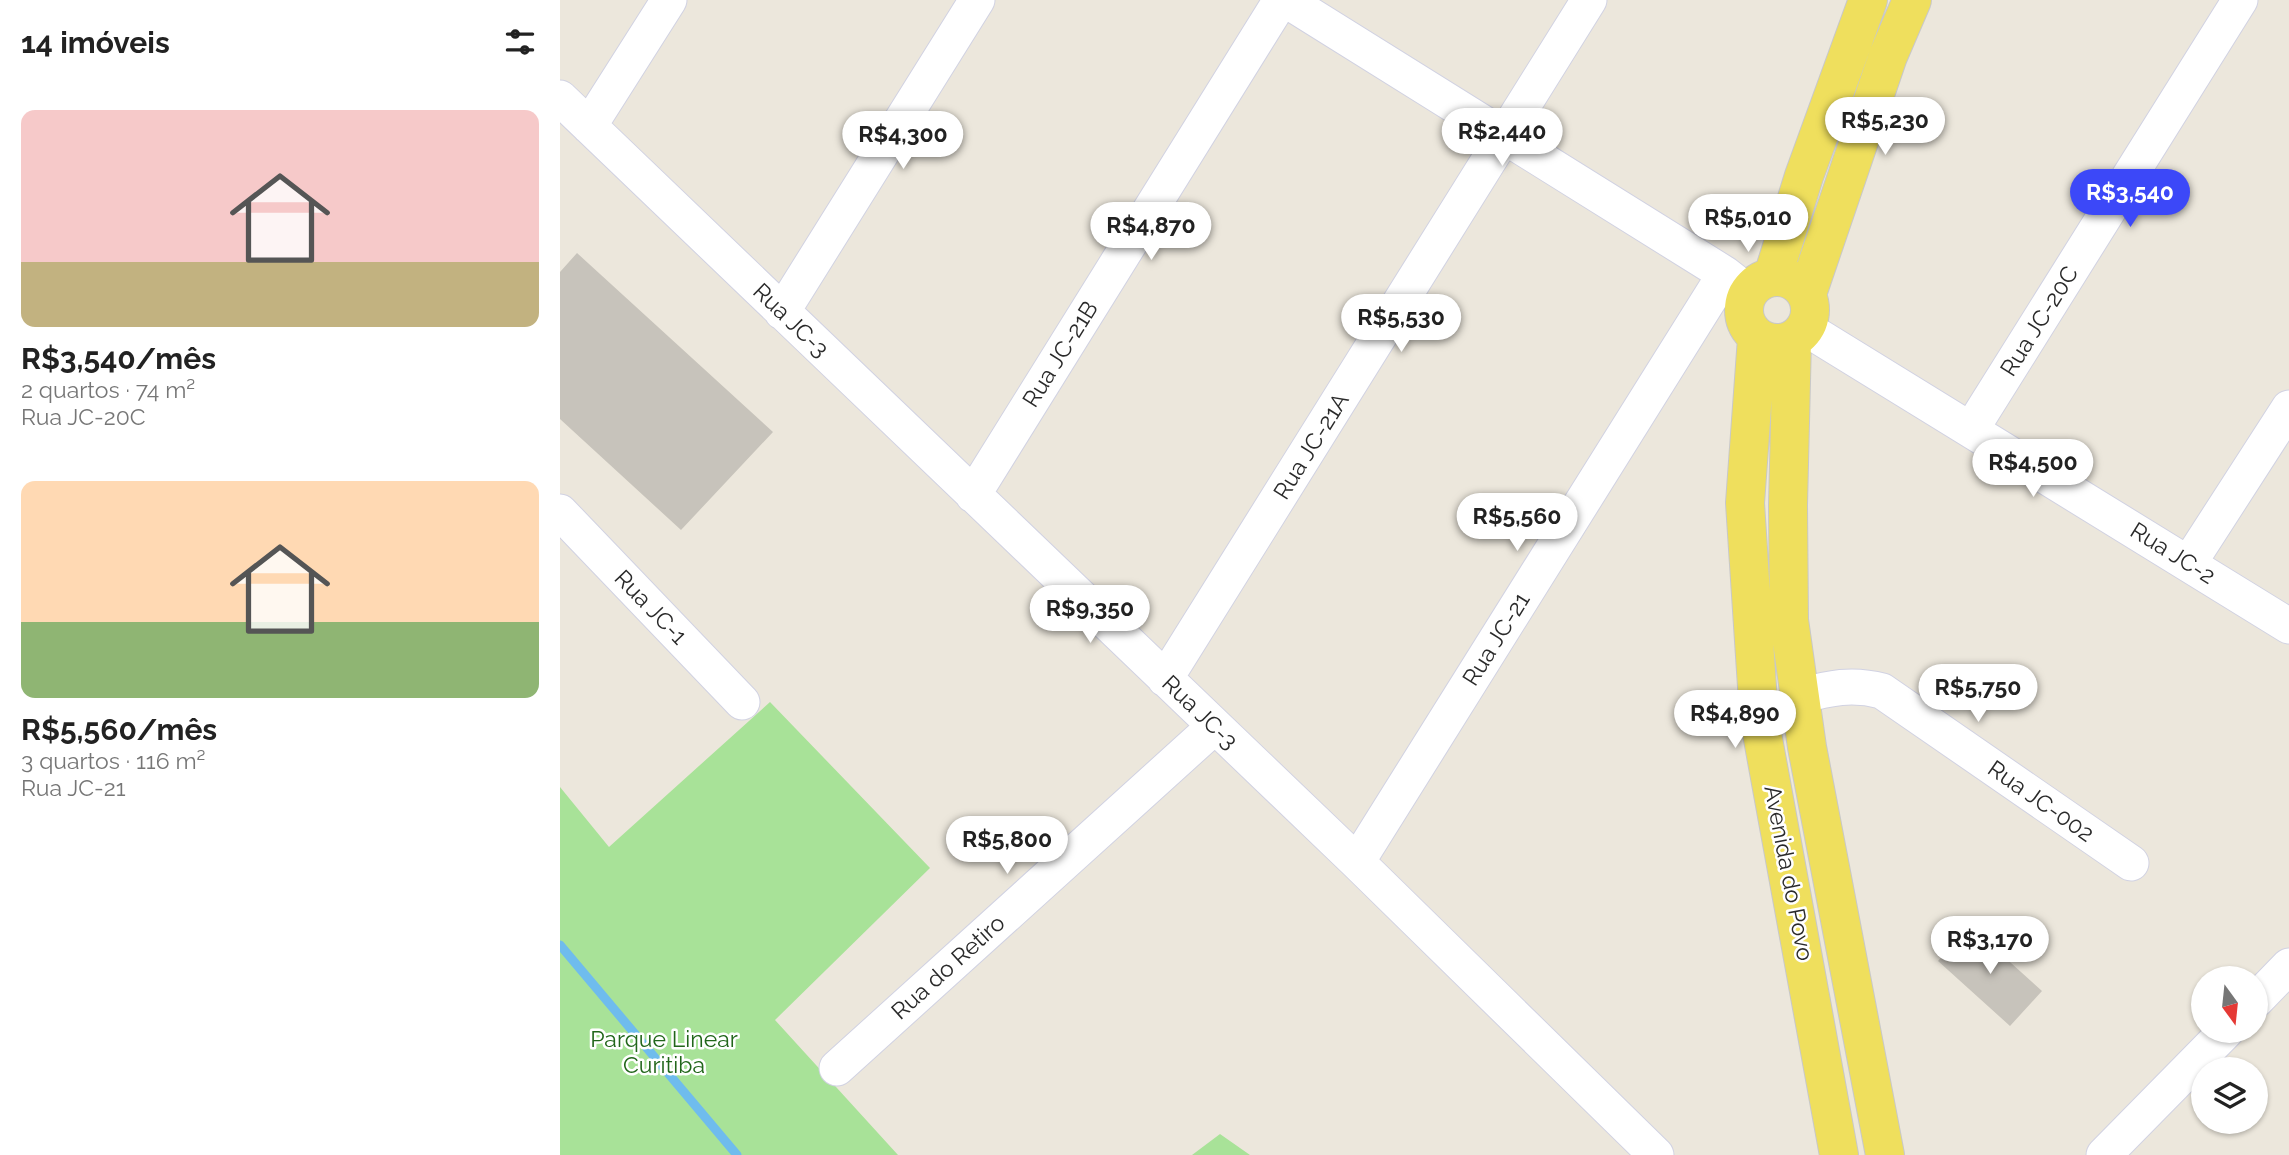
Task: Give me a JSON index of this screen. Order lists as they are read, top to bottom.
{
  "streets": {
    "main road": ["Avenida do Povo"],
    "street": [
      "Rua JC-3",
      "Rua JC-20C",
      "Rua JC-21B",
      "Rua JC-21A",
      "Rua JC-2",
      "Rua JC-1",
      "Rua JC-21",
      "Rua JC-002",
      "Rua do Retiro"
    ]
  },
  "crossings": [
    ["Rua JC-3", "Rua JC-21B"],
    ["Rua JC-3", "Rua JC-21A"],
    ["Rua JC-3", "Rua JC-21"],
    ["Rua JC-3", "Rua do Retiro"],
    ["Rua JC-20C", "Rua JC-2"],
    ["Rua JC-2", "Avenida do Povo"],
    ["Rua JC-002", "Avenida do Povo"]
  ],
  "parks": ["Parque Linear Curitiba"],
  "north": "bottom",
  "page": {
    "heading": "14 imóveis",
    "list": [
      {
        "name": "R$3,540/mês",
        "note": "2 quartos · 74 m² · Rua JC-20C"
      },
      {
        "name": "R$5,560/mês",
        "note": "3 quartos · 116 m² · Rua JC-21"
      }
    ],
    "price": [
      "R$5,230",
      "R$2,440",
      "R$4,300",
      "R$3,540",
      "R$5,010",
      "R$4,870",
      "R$5,530",
      "R$4,500",
      "R$5,560",
      "R$9,350",
      "R$5,750",
      "R$4,890",
      "R$5,800",
      "R$3,170"
    ]
  }
}
